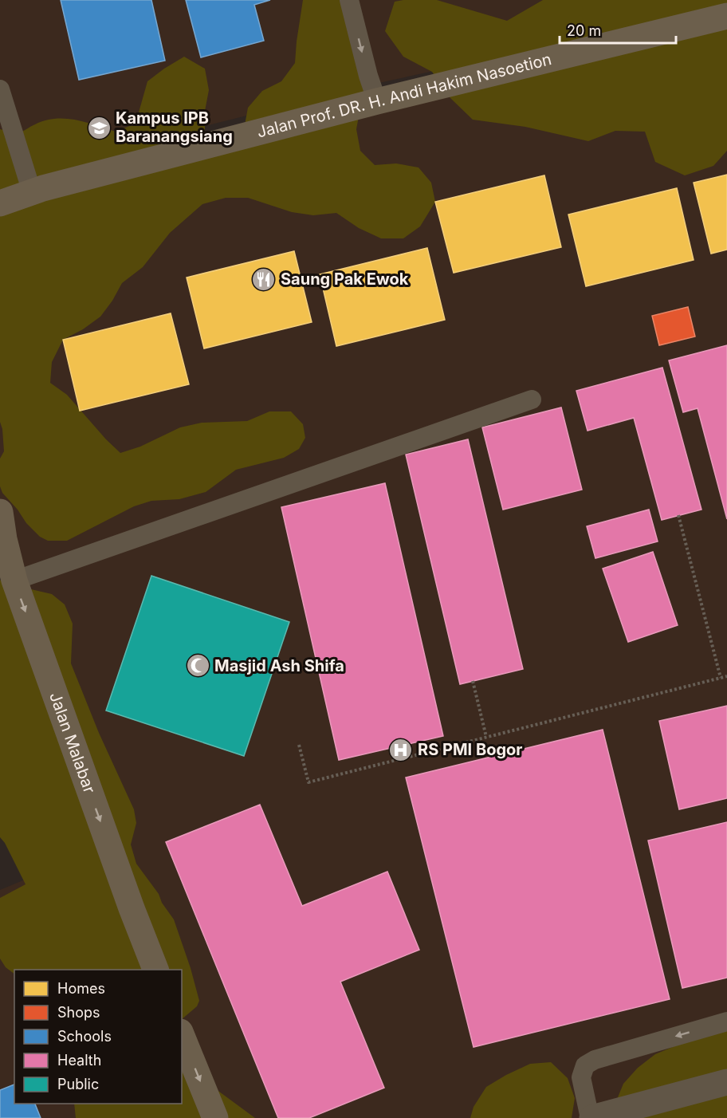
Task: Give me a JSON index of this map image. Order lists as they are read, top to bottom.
{
  "streets": {
    "street": ["Jalan Prof. DR. H. Andi Hakim Nasoetion", "Jalan Malabar"]
  },
  "one_way": ["Jalan Malabar"],
  "places": {
    "school or university": ["Kampus IPB Baranangsiang"],
    "restaurant": ["Saung Pak Ewok"],
    "mosque": ["Masjid Ash Shifa"],
    "hospital": ["RS PMI Bogor"]
  },
  "legend": [
    "Homes",
    "Shops",
    "Schools",
    "Health",
    "Public"
  ],
  "scale_bar": "20 m"
}
